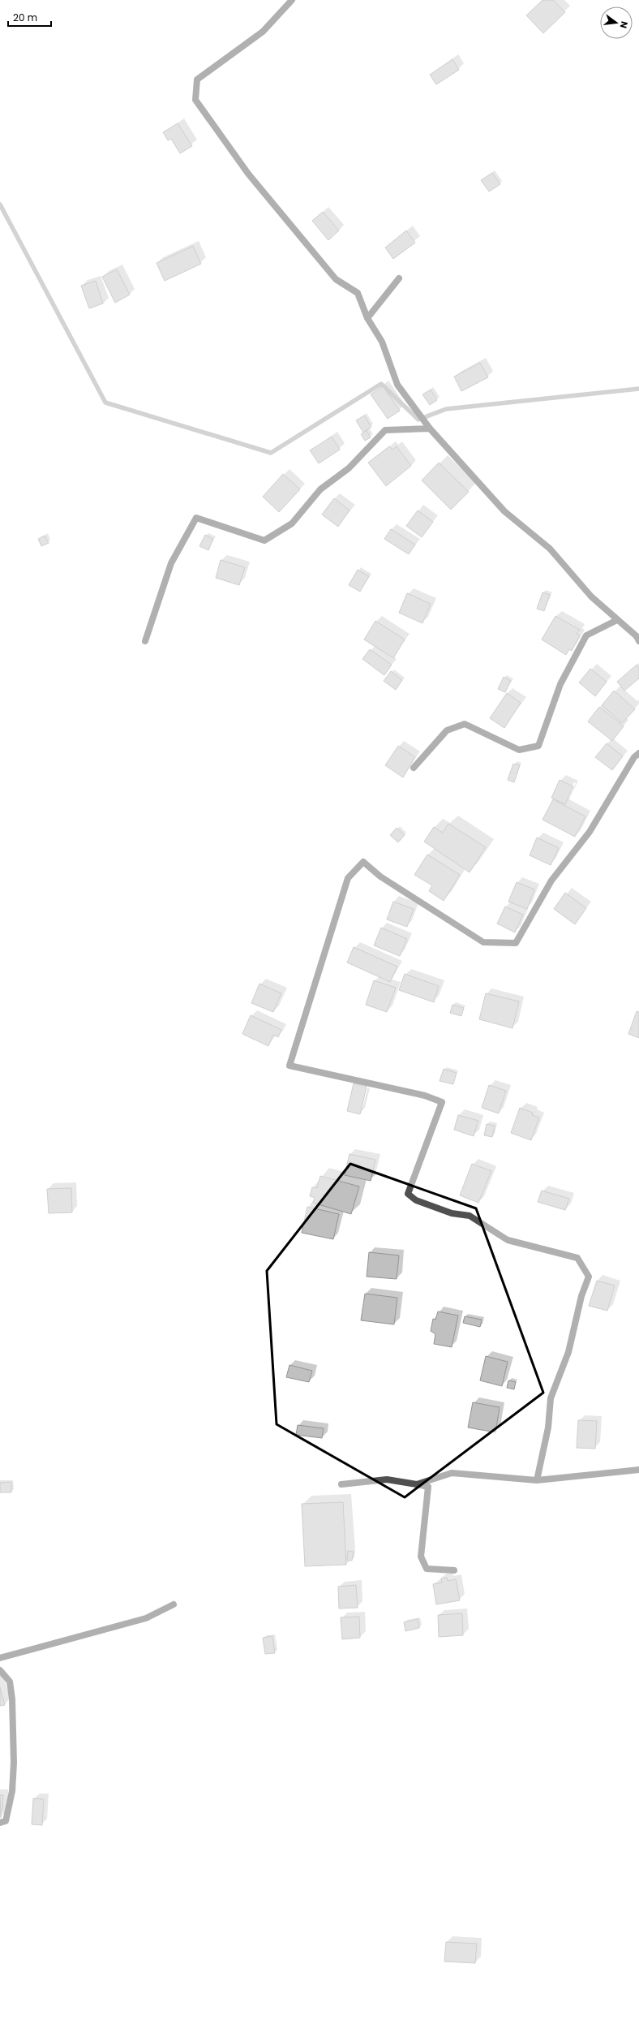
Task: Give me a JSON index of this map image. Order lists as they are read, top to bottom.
{
  "scale_bar": "20 m",
  "north": "right"
}
